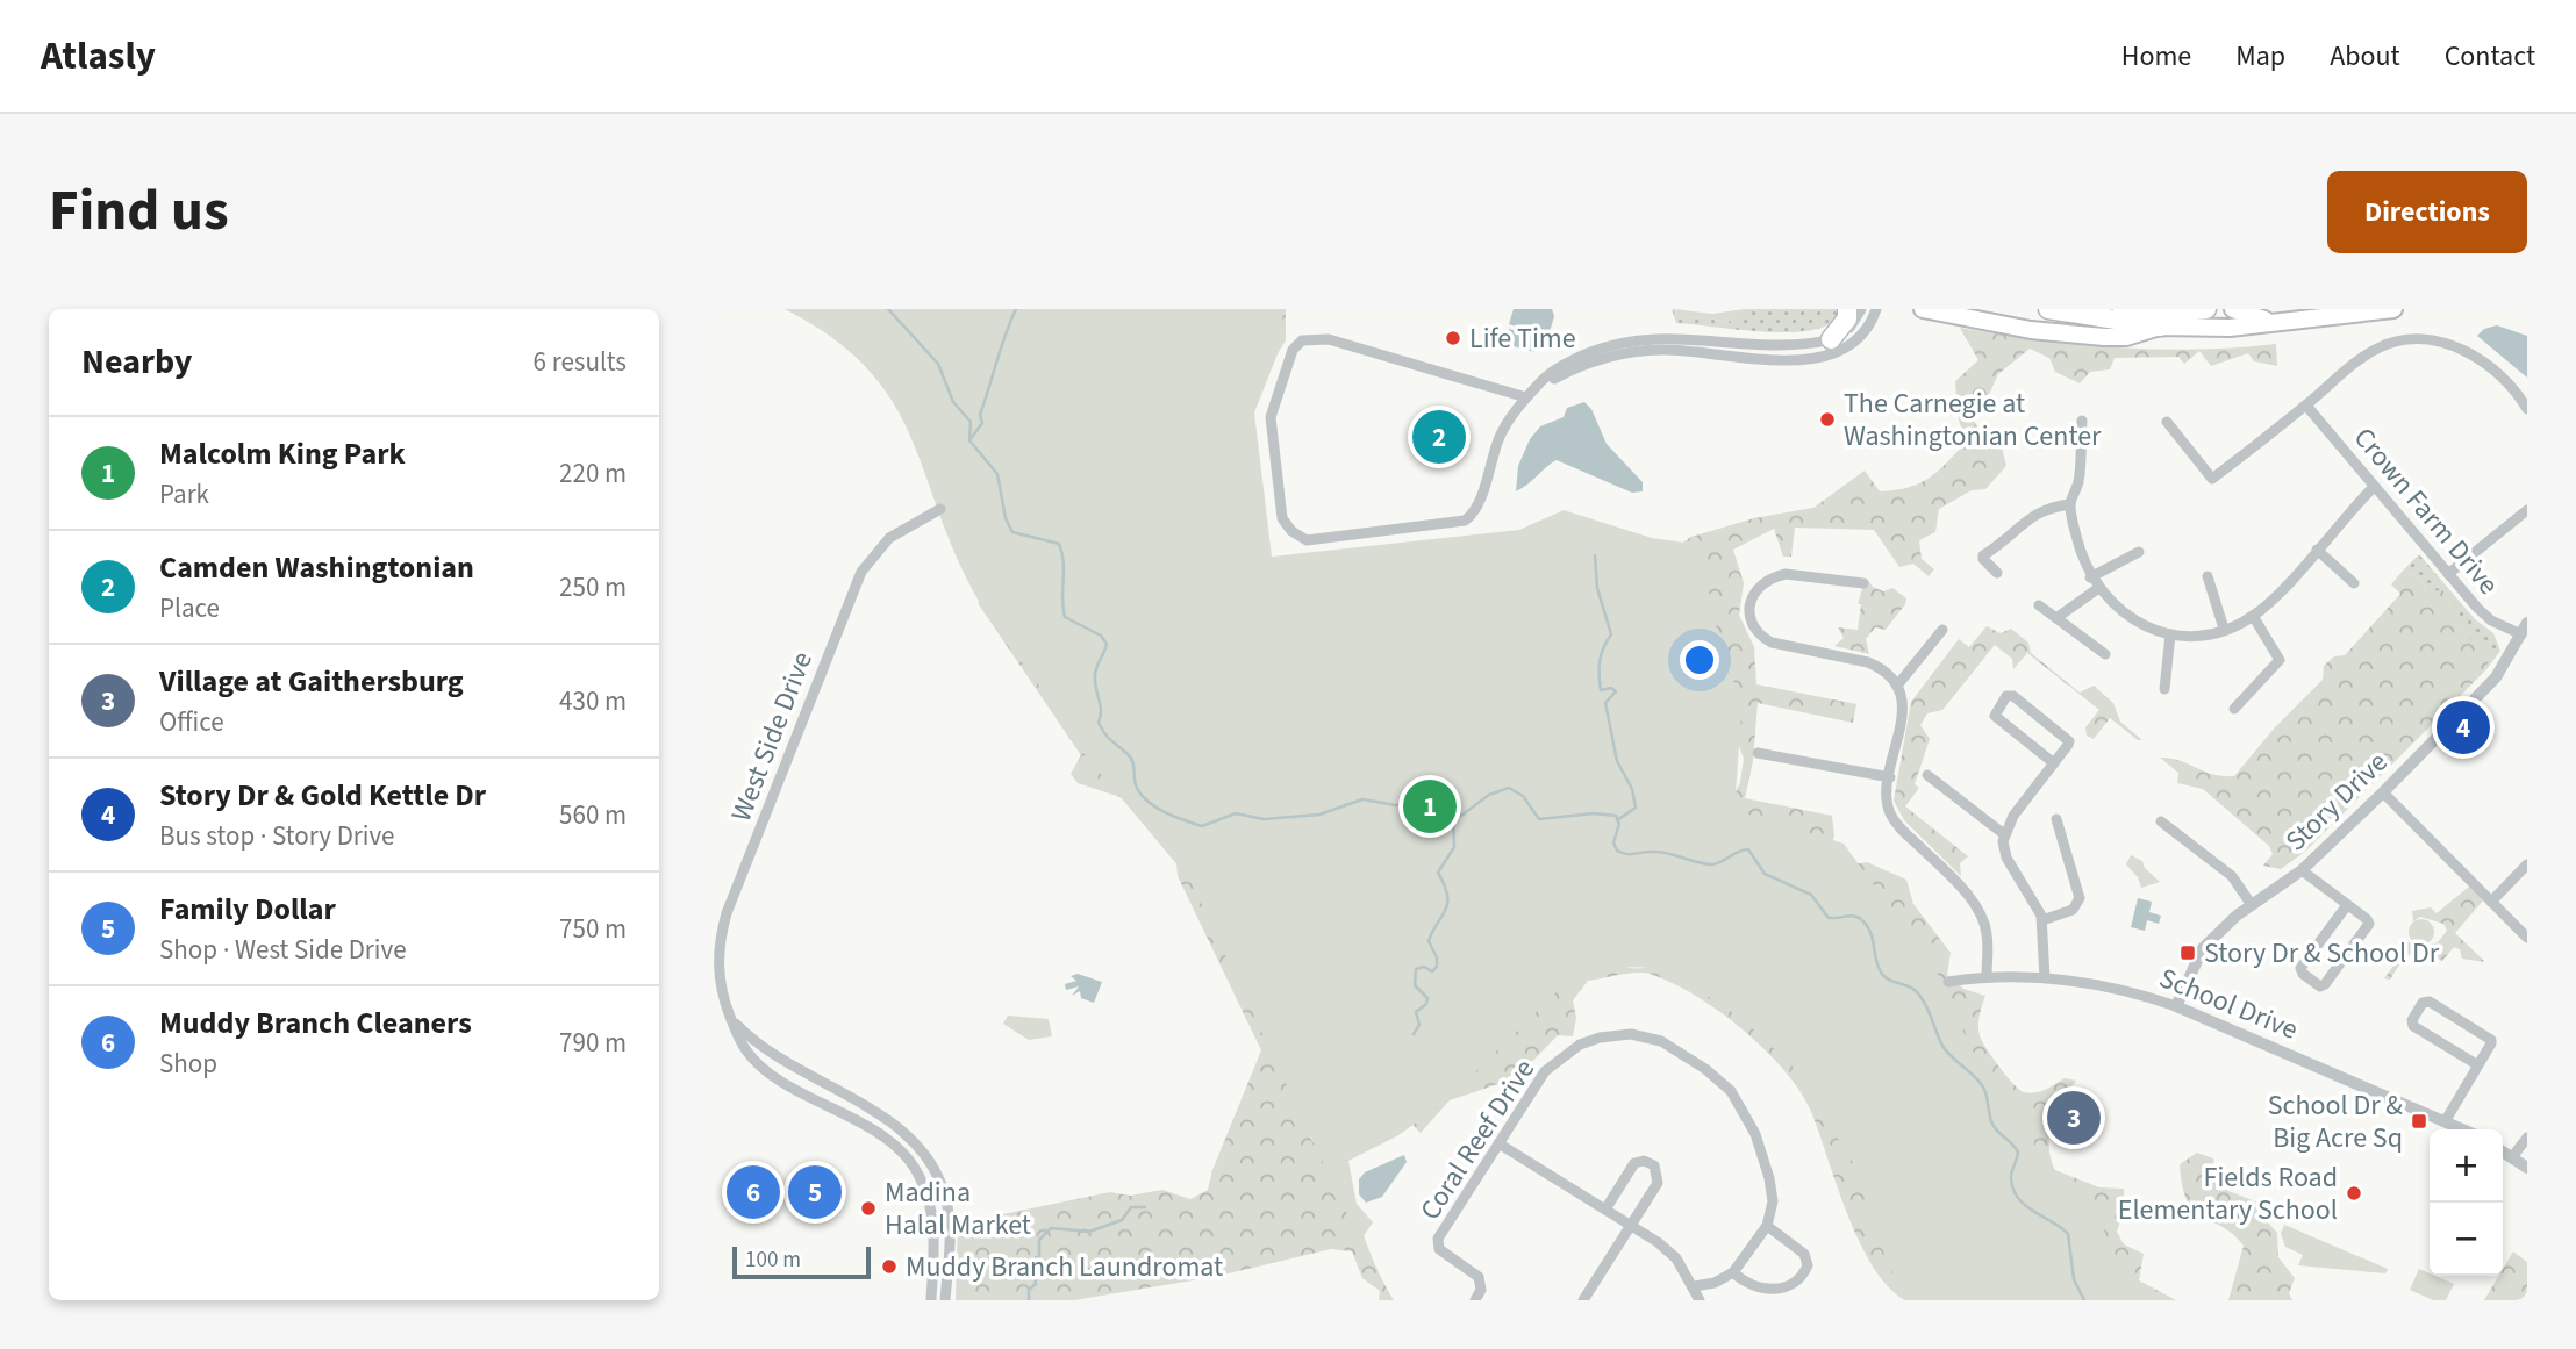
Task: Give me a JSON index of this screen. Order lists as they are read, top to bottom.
{
  "streets": {
    "street": [
      "Crown Farm Drive",
      "West Side Drive",
      "Story Drive",
      "School Drive",
      "Coral Reef Drive"
    ]
  },
  "crossings": [
    ["Crown Farm Drive", "Story Drive"],
    ["Story Drive", "School Drive"]
  ],
  "places": {
    "other": [
      "Life Time",
      "The Carnegie at Washingtonian Center",
      "Fields Road Elementary School",
      "Madina Halal Market",
      "Muddy Branch Laundromat"
    ],
    "transit": ["Story Dr & School Dr", "School Dr & Big Acre Sq"]
  },
  "scale_bar": "100 m",
  "page": {
    "header": "Atlasly",
    "nav": [
      "Home",
      "Map",
      "About",
      "Contact"
    ],
    "title": "Find us",
    "buttons": "Directions",
    "heading": ["Nearby", "6 results"],
    "pins": [
      "2",
      "4",
      "1",
      "3",
      "5",
      "6"
    ],
    "list": [
      {
        "mark": "1",
        "name": "Malcolm King Park",
        "note": "Park",
        "value": "220 m"
      },
      {
        "mark": "2",
        "name": "Camden Washingtonian",
        "note": "Place",
        "value": "250 m"
      },
      {
        "mark": "3",
        "name": "Village at Gaithersburg",
        "note": "Office",
        "value": "430 m"
      },
      {
        "mark": "4",
        "name": "Story Dr & Gold Kettle Dr",
        "note": "Bus stop · Story Drive",
        "value": "560 m"
      },
      {
        "mark": "5",
        "name": "Family Dollar",
        "note": "Shop · West Side Drive",
        "value": "750 m"
      },
      {
        "mark": "6",
        "name": "Muddy Branch Cleaners",
        "note": "Shop",
        "value": "790 m"
      }
    ],
    "map_buttons": ["+", "−"],
    "scale": "100 m"
  }
}
